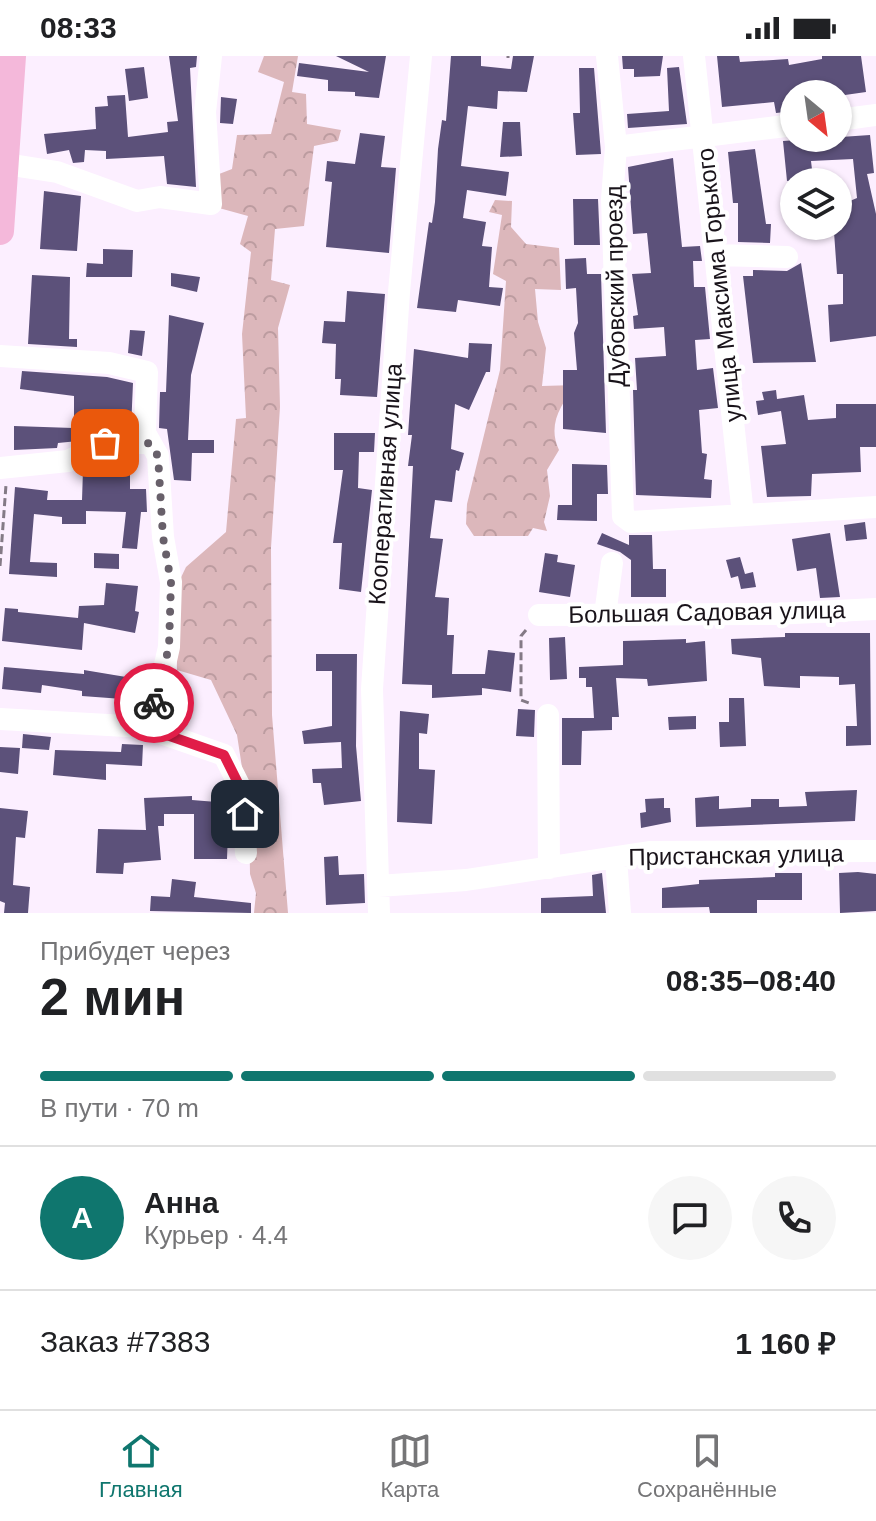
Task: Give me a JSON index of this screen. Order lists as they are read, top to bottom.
{
  "streets": {
    "street": [
      "улица Максима Горького",
      "Дубовский проезд",
      "Кооперативная улица",
      "Большая Садовая улица",
      "Пристанская улица"
    ]
  },
  "crossings": [
    ["улица Максима Горького", "Дубовский проезд"],
    ["Кооперативная улица", "Пристанская улица"]
  ],
  "north": "bottom right",
  "page": {
    "status": "08:33",
    "heading": ["2 мин", "Прибудет через", "08:35–08:40"],
    "panel": [
      "Анна",
      "Курьер · 4.4",
      "Заказ #7383",
      "1 160 ₽"
    ],
    "bar": "В пути · 70 m",
    "round": "А",
    "tabs": ["Главная", "Карта", "Сохранённые"]
  }
}
